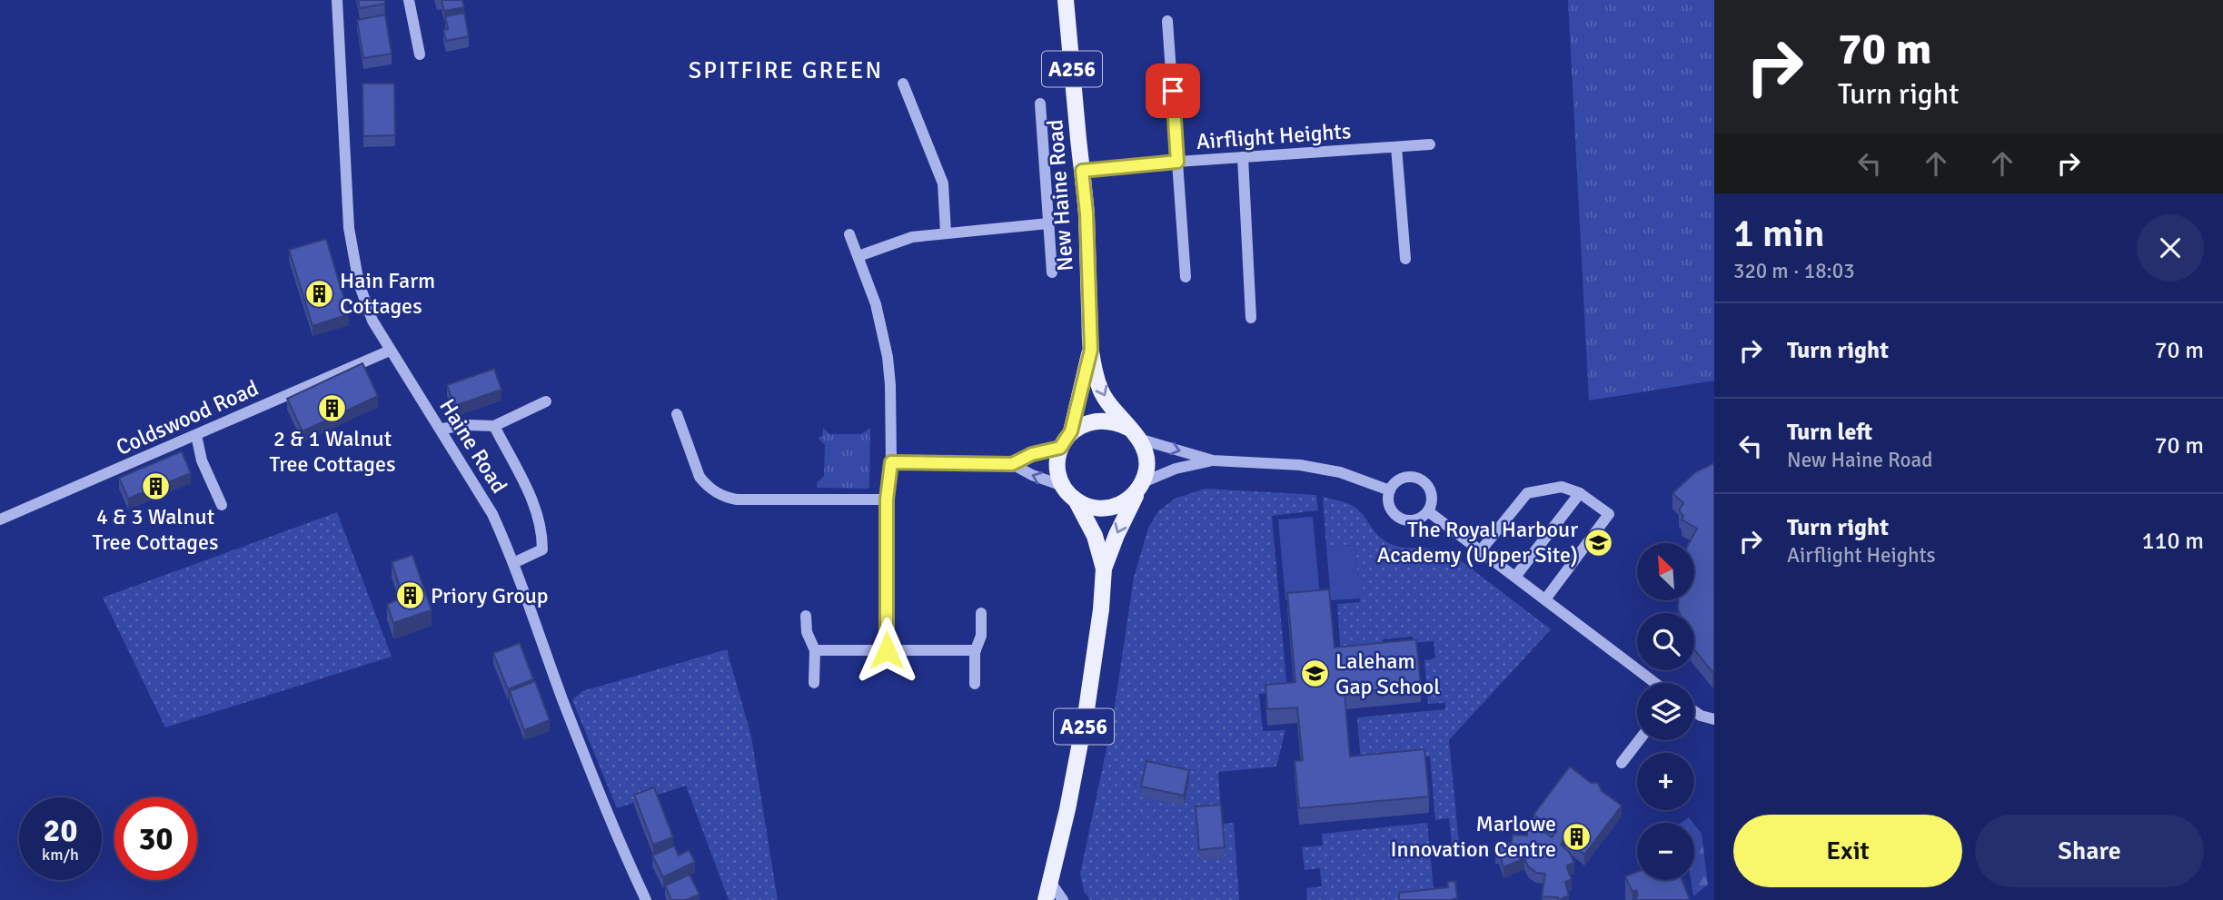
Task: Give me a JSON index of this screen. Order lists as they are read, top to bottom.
{
  "streets": {
    "main road": ["A256", "New Haine Road"],
    "street": ["Airflight Heights", "Coldswood Road", "Haine Road"]
  },
  "crossings": [
    ["Airflight Heights", "New Haine Road"],
    ["Coldswood Road", "Haine Road"]
  ],
  "districts": ["SPITFIRE GREEN"],
  "places": {
    "building": [
      "Hain Farm Cottages",
      "2 & 1 Walnut Tree Cottages",
      "4 & 3 Walnut Tree Cottages",
      "Priory Group",
      "Marlowe Innovation Centre"
    ],
    "school or university": ["The Royal Harbour Academy (Upper Site)", "Laleham Gap School"]
  },
  "north": "top left",
  "page": {
    "turn": ["70 m", "Turn right"],
    "heading": ["1 min", "320 m · 18:03"],
    "list": [
      {
        "name": "Turn right",
        "value": "70 m"
      },
      {
        "name": "Turn left",
        "note": "New Haine Road",
        "value": "70 m"
      },
      {
        "name": "Turn right",
        "note": "Airflight Heights",
        "value": "110 m"
      }
    ],
    "map_buttons": ["+", "−"],
    "speed": "20 km/h",
    "limit": "30",
    "buttons": ["Exit", "Share"]
  }
}
